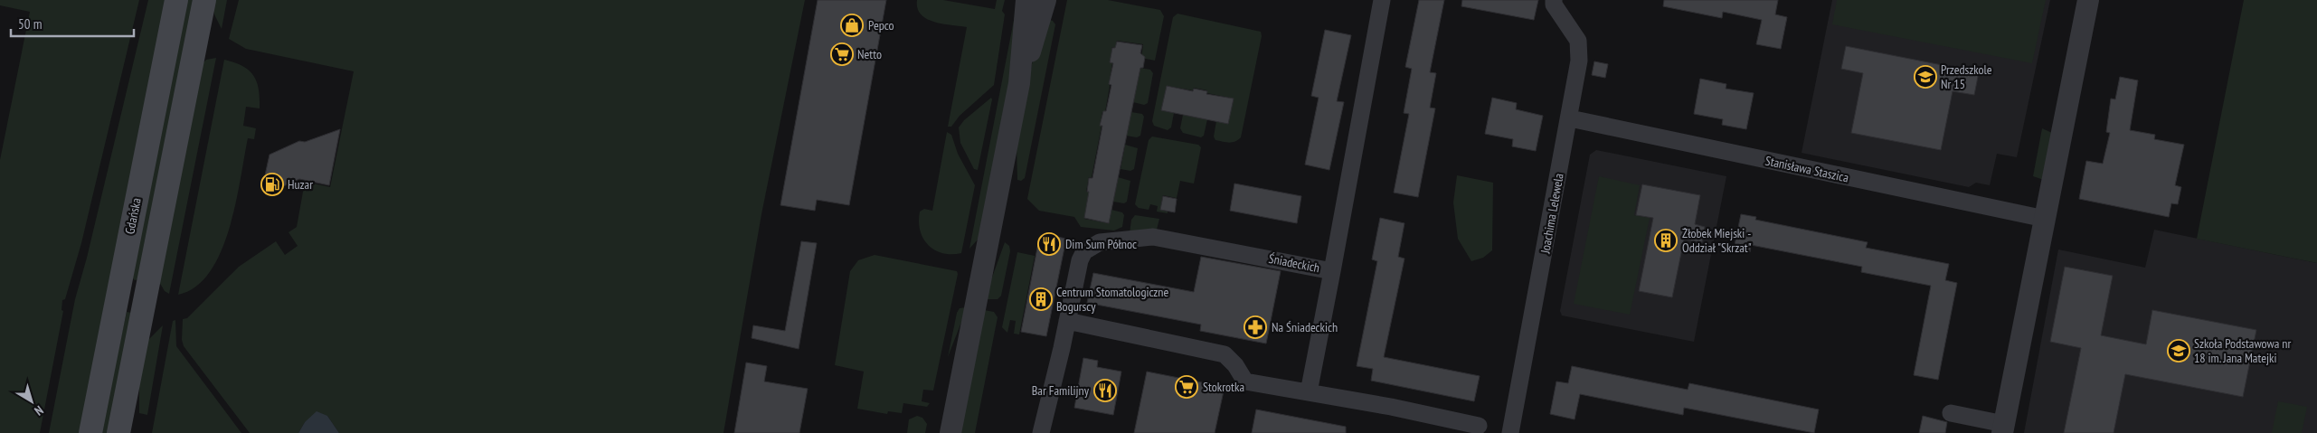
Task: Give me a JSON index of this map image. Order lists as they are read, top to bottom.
{
  "streets": {
    "main road": ["Gdańska"],
    "street": ["Stanisława Staszica", "Joachima Lelewela", "Śniadeckich"]
  },
  "crossings": [
    ["Stanisława Staszica", "Joachima Lelewela"]
  ],
  "places": {
    "shop": ["Pepco"],
    "supermarket": ["Netto", "Stokrotka"],
    "school or university": ["Przedszkole Nr 15", "Szkoła Podstawowa nr 18 im. Jana Matejki"],
    "fuel station": ["Huzar"],
    "building": ["Żłobek Miejski - Oddział \"Skrzat\"", "Centrum Stomatologiczne Bogurscy"],
    "restaurant": ["Dim Sum Północ", "Bar Familijny"],
    "pharmacy": ["Na Śniadeckich"]
  },
  "scale_bar": "50 m",
  "north": "bottom right"
}
